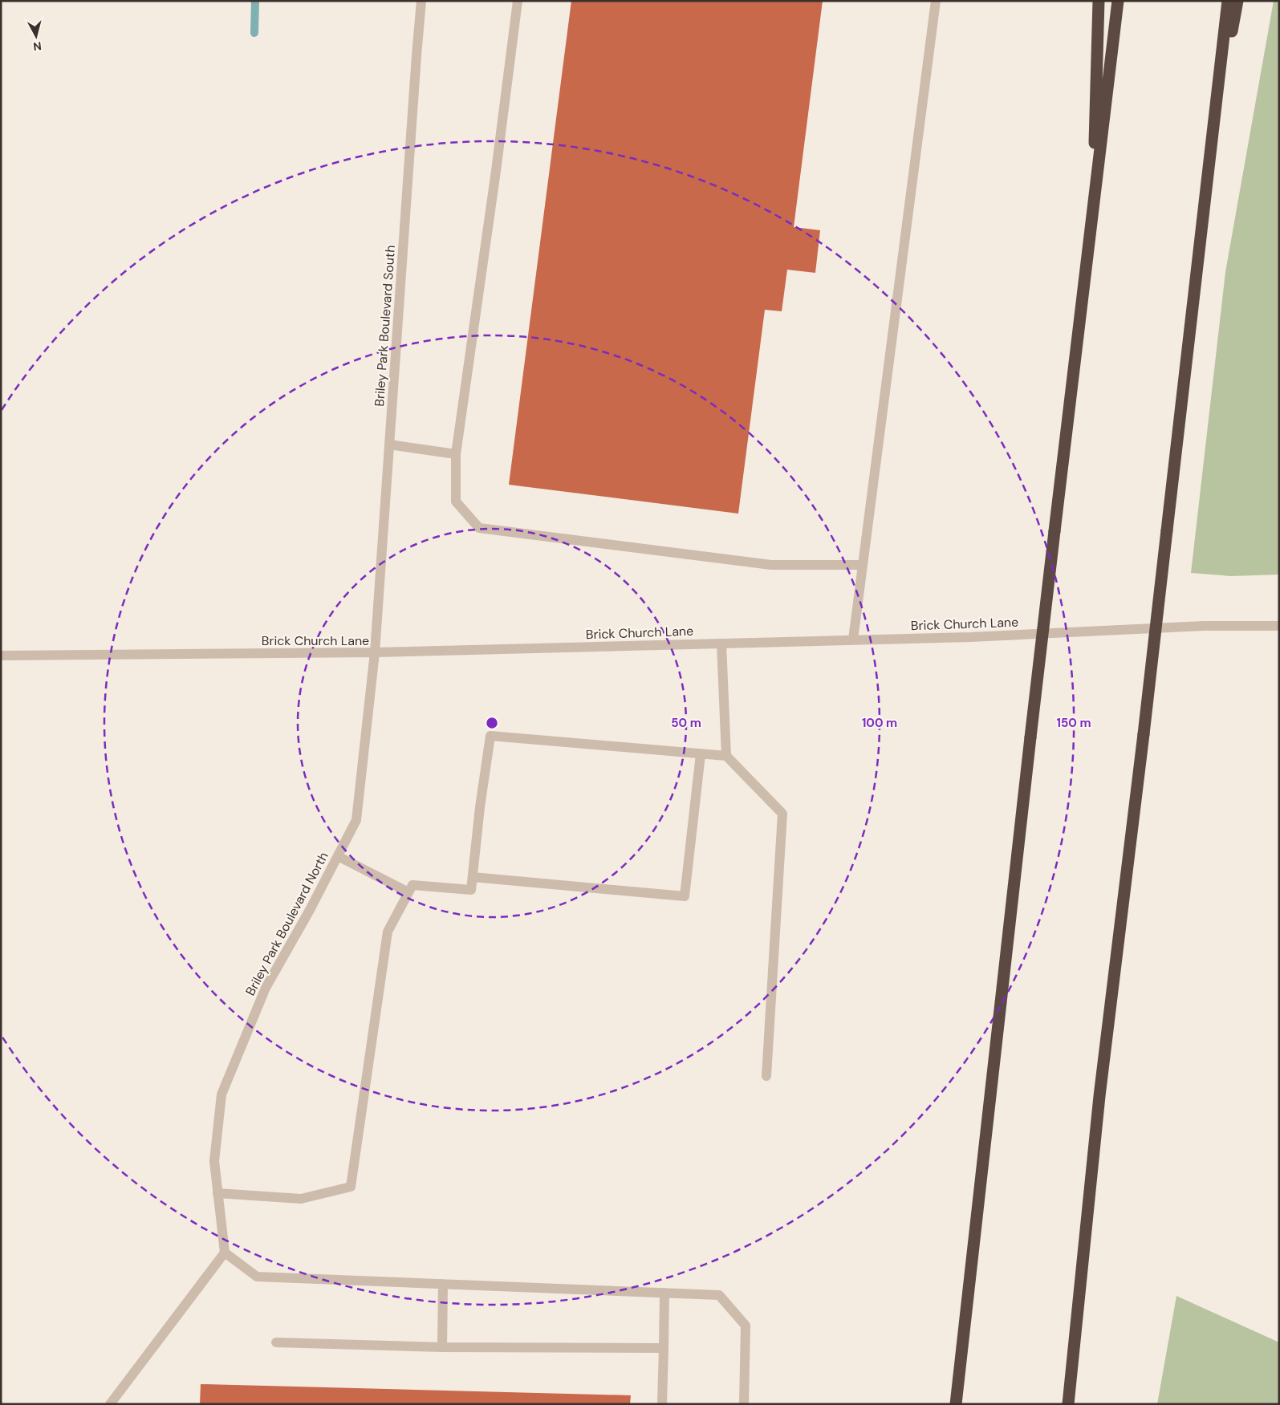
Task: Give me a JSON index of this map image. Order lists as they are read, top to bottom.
{
  "streets": {
    "street": ["Briley Park Boulevard South", "Brick Church Lane", "Briley Park Boulevard North"]
  },
  "crossings": [
    ["Briley Park Boulevard South", "Brick Church Lane"],
    ["Briley Park Boulevard South", "Briley Park Boulevard North"],
    ["Brick Church Lane", "Briley Park Boulevard North"]
  ],
  "north": "bottom",
  "rings": ["50 m", "100 m", "150 m"]
}
